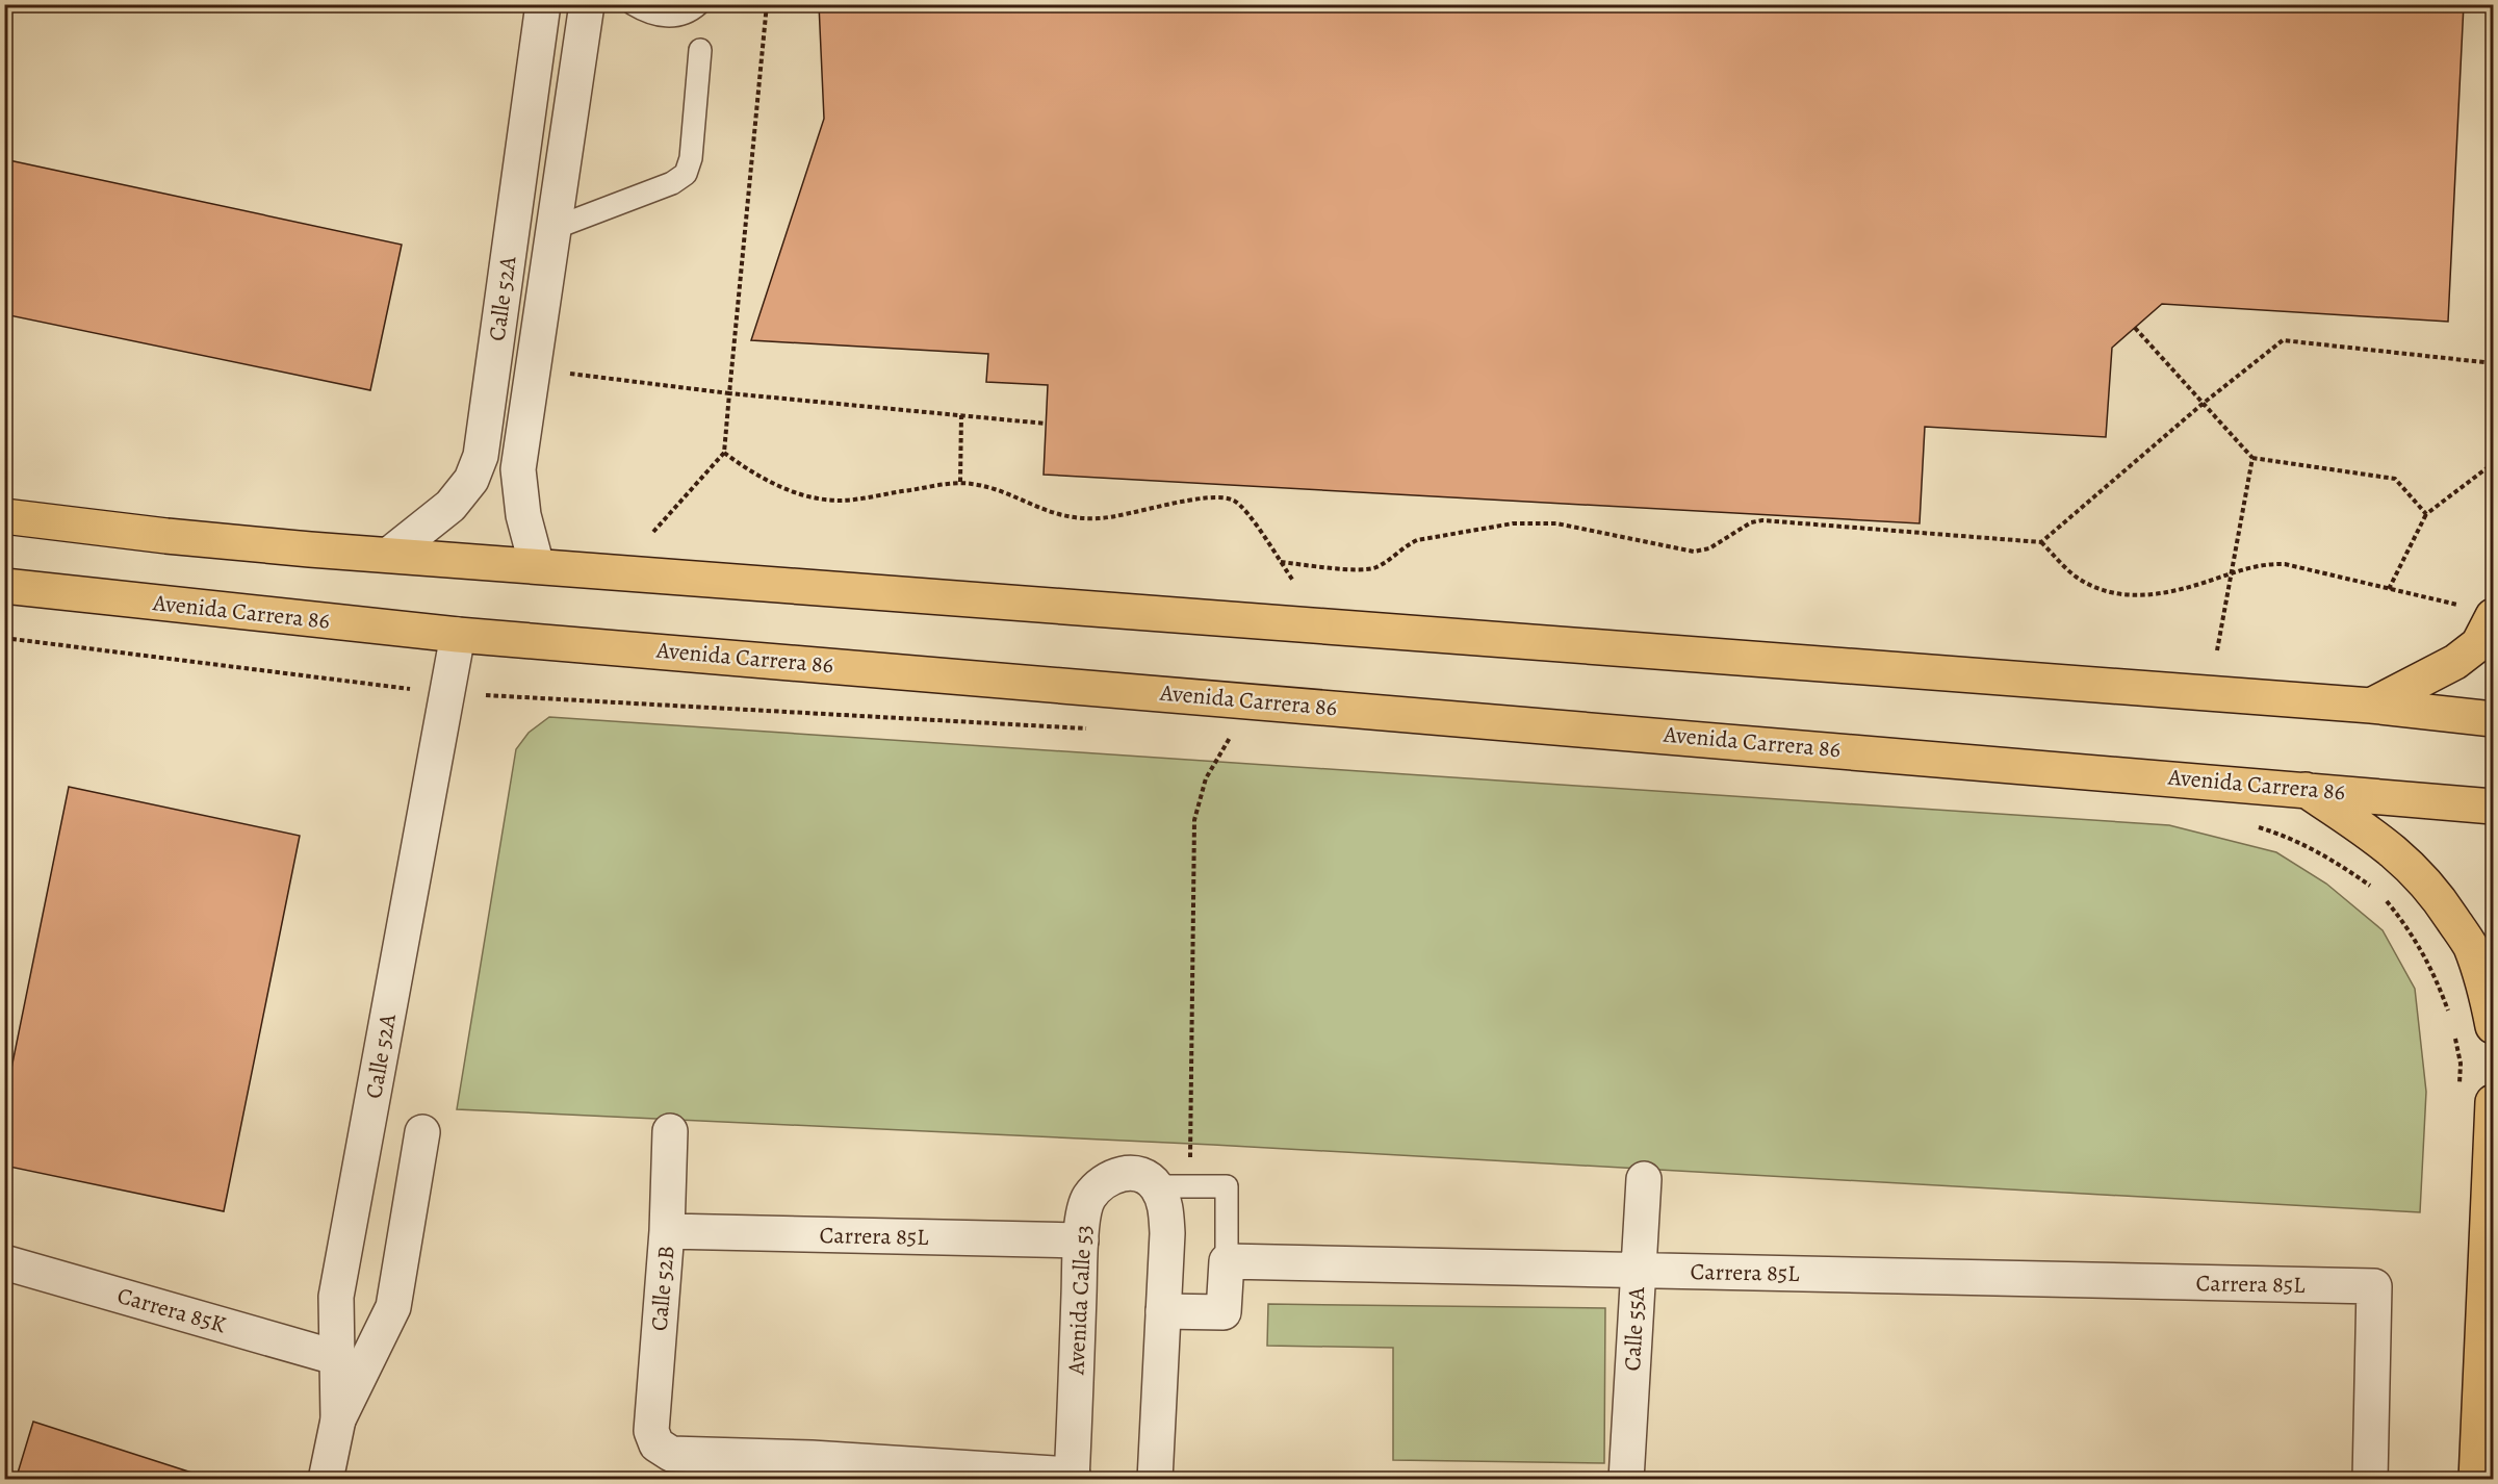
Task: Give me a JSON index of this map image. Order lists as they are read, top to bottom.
{
  "streets": {
    "main road": ["Avenida Carrera 86"],
    "street": [
      "Calle 52A",
      "Carrera 85L",
      "Calle 52B",
      "Avenida Calle 53",
      "Carrera 85K",
      "Calle 55A"
    ]
  },
  "crossings": [
    ["Calle 52A", "Avenida Carrera 86"],
    ["Calle 52A", "Carrera 85K"],
    ["Carrera 85L", "Calle 52B"],
    ["Carrera 85L", "Avenida Calle 53"],
    ["Carrera 85L", "Calle 55A"]
  ]
}
